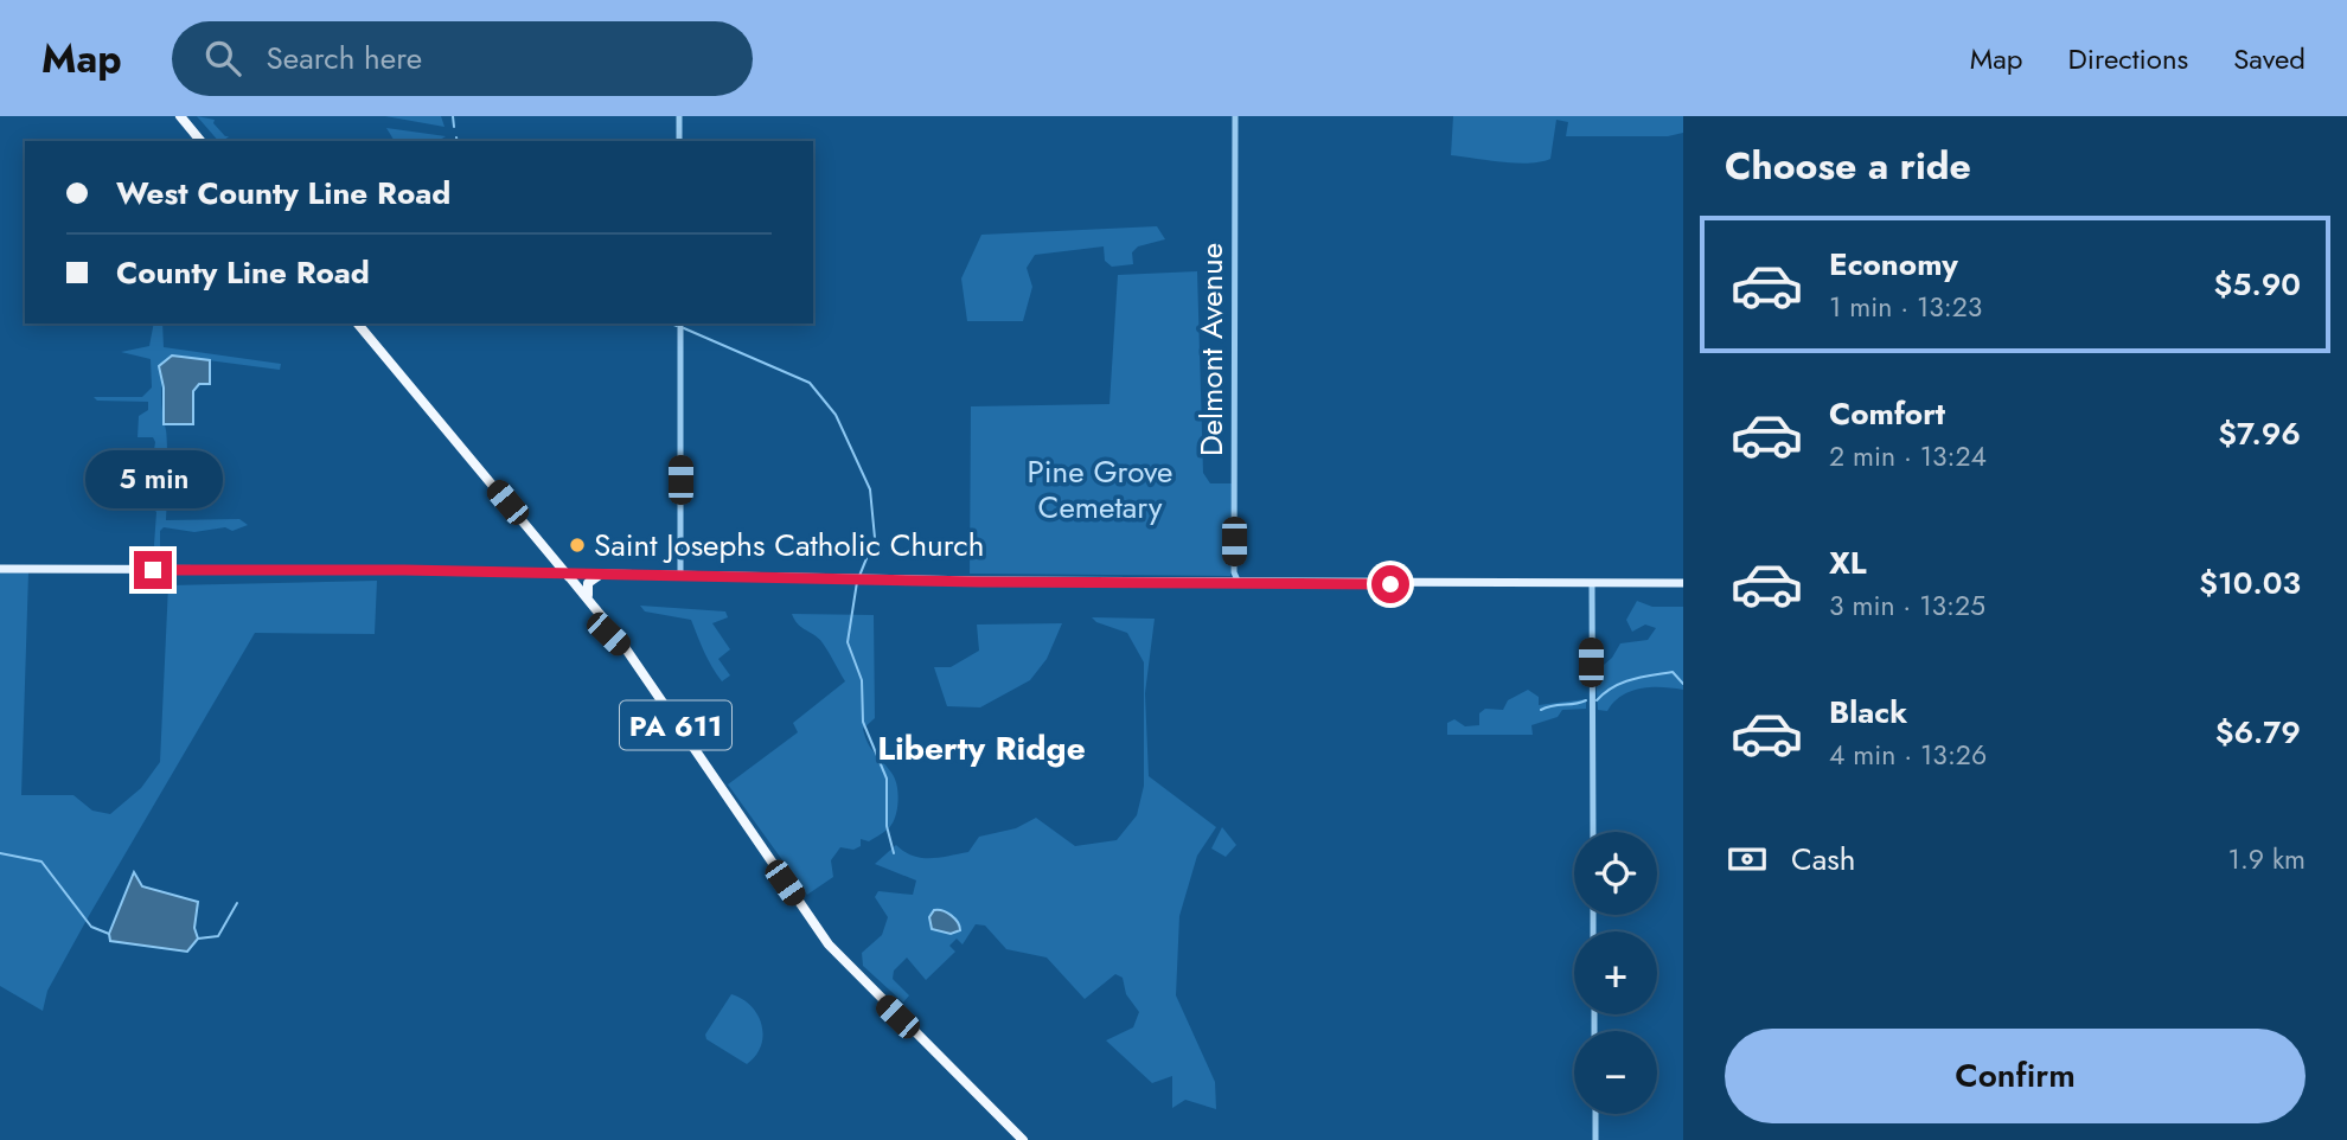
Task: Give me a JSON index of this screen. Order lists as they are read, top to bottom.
{
  "streets": {
    "highway": ["PA 611"],
    "street": ["Delmont Avenue"]
  },
  "districts": ["Liberty Ridge"],
  "parks": ["Pine Grove Cemetary"],
  "places": ["Saint Josephs Catholic Church"],
  "page": {
    "header": "Map",
    "search": "Search here",
    "nav": ["Map", "Directions", "Saved"],
    "heading": "Choose a ride",
    "banner": ["West County Line Road", "County Line Road"],
    "list": [
      {
        "name": "Economy",
        "note": "1 min · 13:23",
        "value": "$5.90"
      },
      {
        "name": "Comfort",
        "note": "2 min · 13:24",
        "value": "$7.96"
      },
      {
        "name": "XL",
        "note": "3 min · 13:25",
        "value": "$10.03"
      },
      {
        "name": "Black",
        "note": "4 min · 13:26",
        "value": "$6.79"
      }
    ],
    "bubble": "5 min",
    "pay": ["Cash", "1.9 km"],
    "map_buttons": ["+", "−"],
    "buttons": "Confirm"
  }
}
